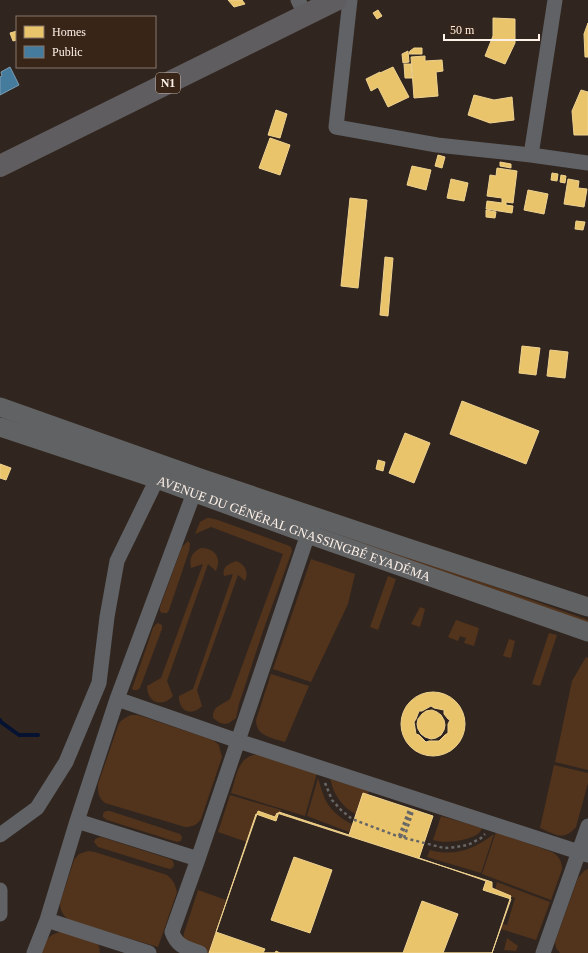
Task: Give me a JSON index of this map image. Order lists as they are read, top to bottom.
{
  "streets": {
    "highway": ["N1"],
    "main road": ["AVENUE DU GÉNÉRAL GNASSINGBÉ EYADÉMA"]
  },
  "legend": ["Homes", "Public"],
  "scale_bar": "50 m"
}
